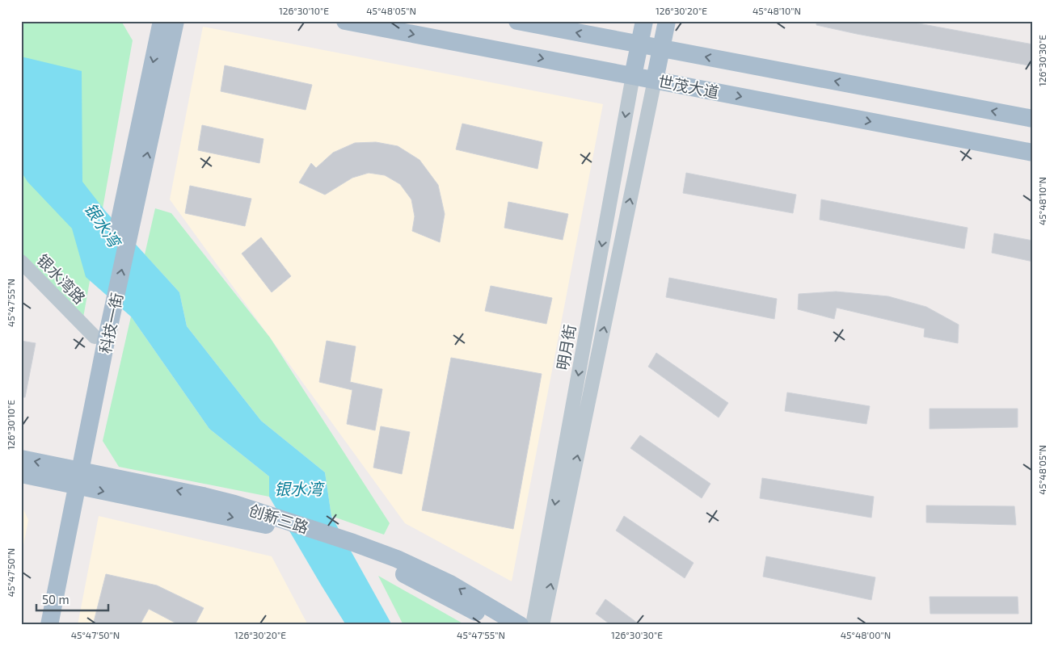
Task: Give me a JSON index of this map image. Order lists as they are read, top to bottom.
{
  "streets": {
    "main road": ["世茂大道", "科技一街", "创新三路"],
    "street": ["银水湾路", "明月街"]
  },
  "crossings": [
    ["世茂大道", "明月街"],
    ["银水湾路", "科技一街"],
    ["科技一街", "创新三路"]
  ],
  "water": ["银水湾"],
  "scale_bar": "50 m",
  "coordinates": [
    "126°30'10\"E",
    "45°48'05\"N",
    "126°30'20\"E",
    "45°48'10\"N",
    "126°30'30\"E",
    "45°47'55\"N",
    "45°47'50\"N",
    "45°48'00\"N"
  ]
}
